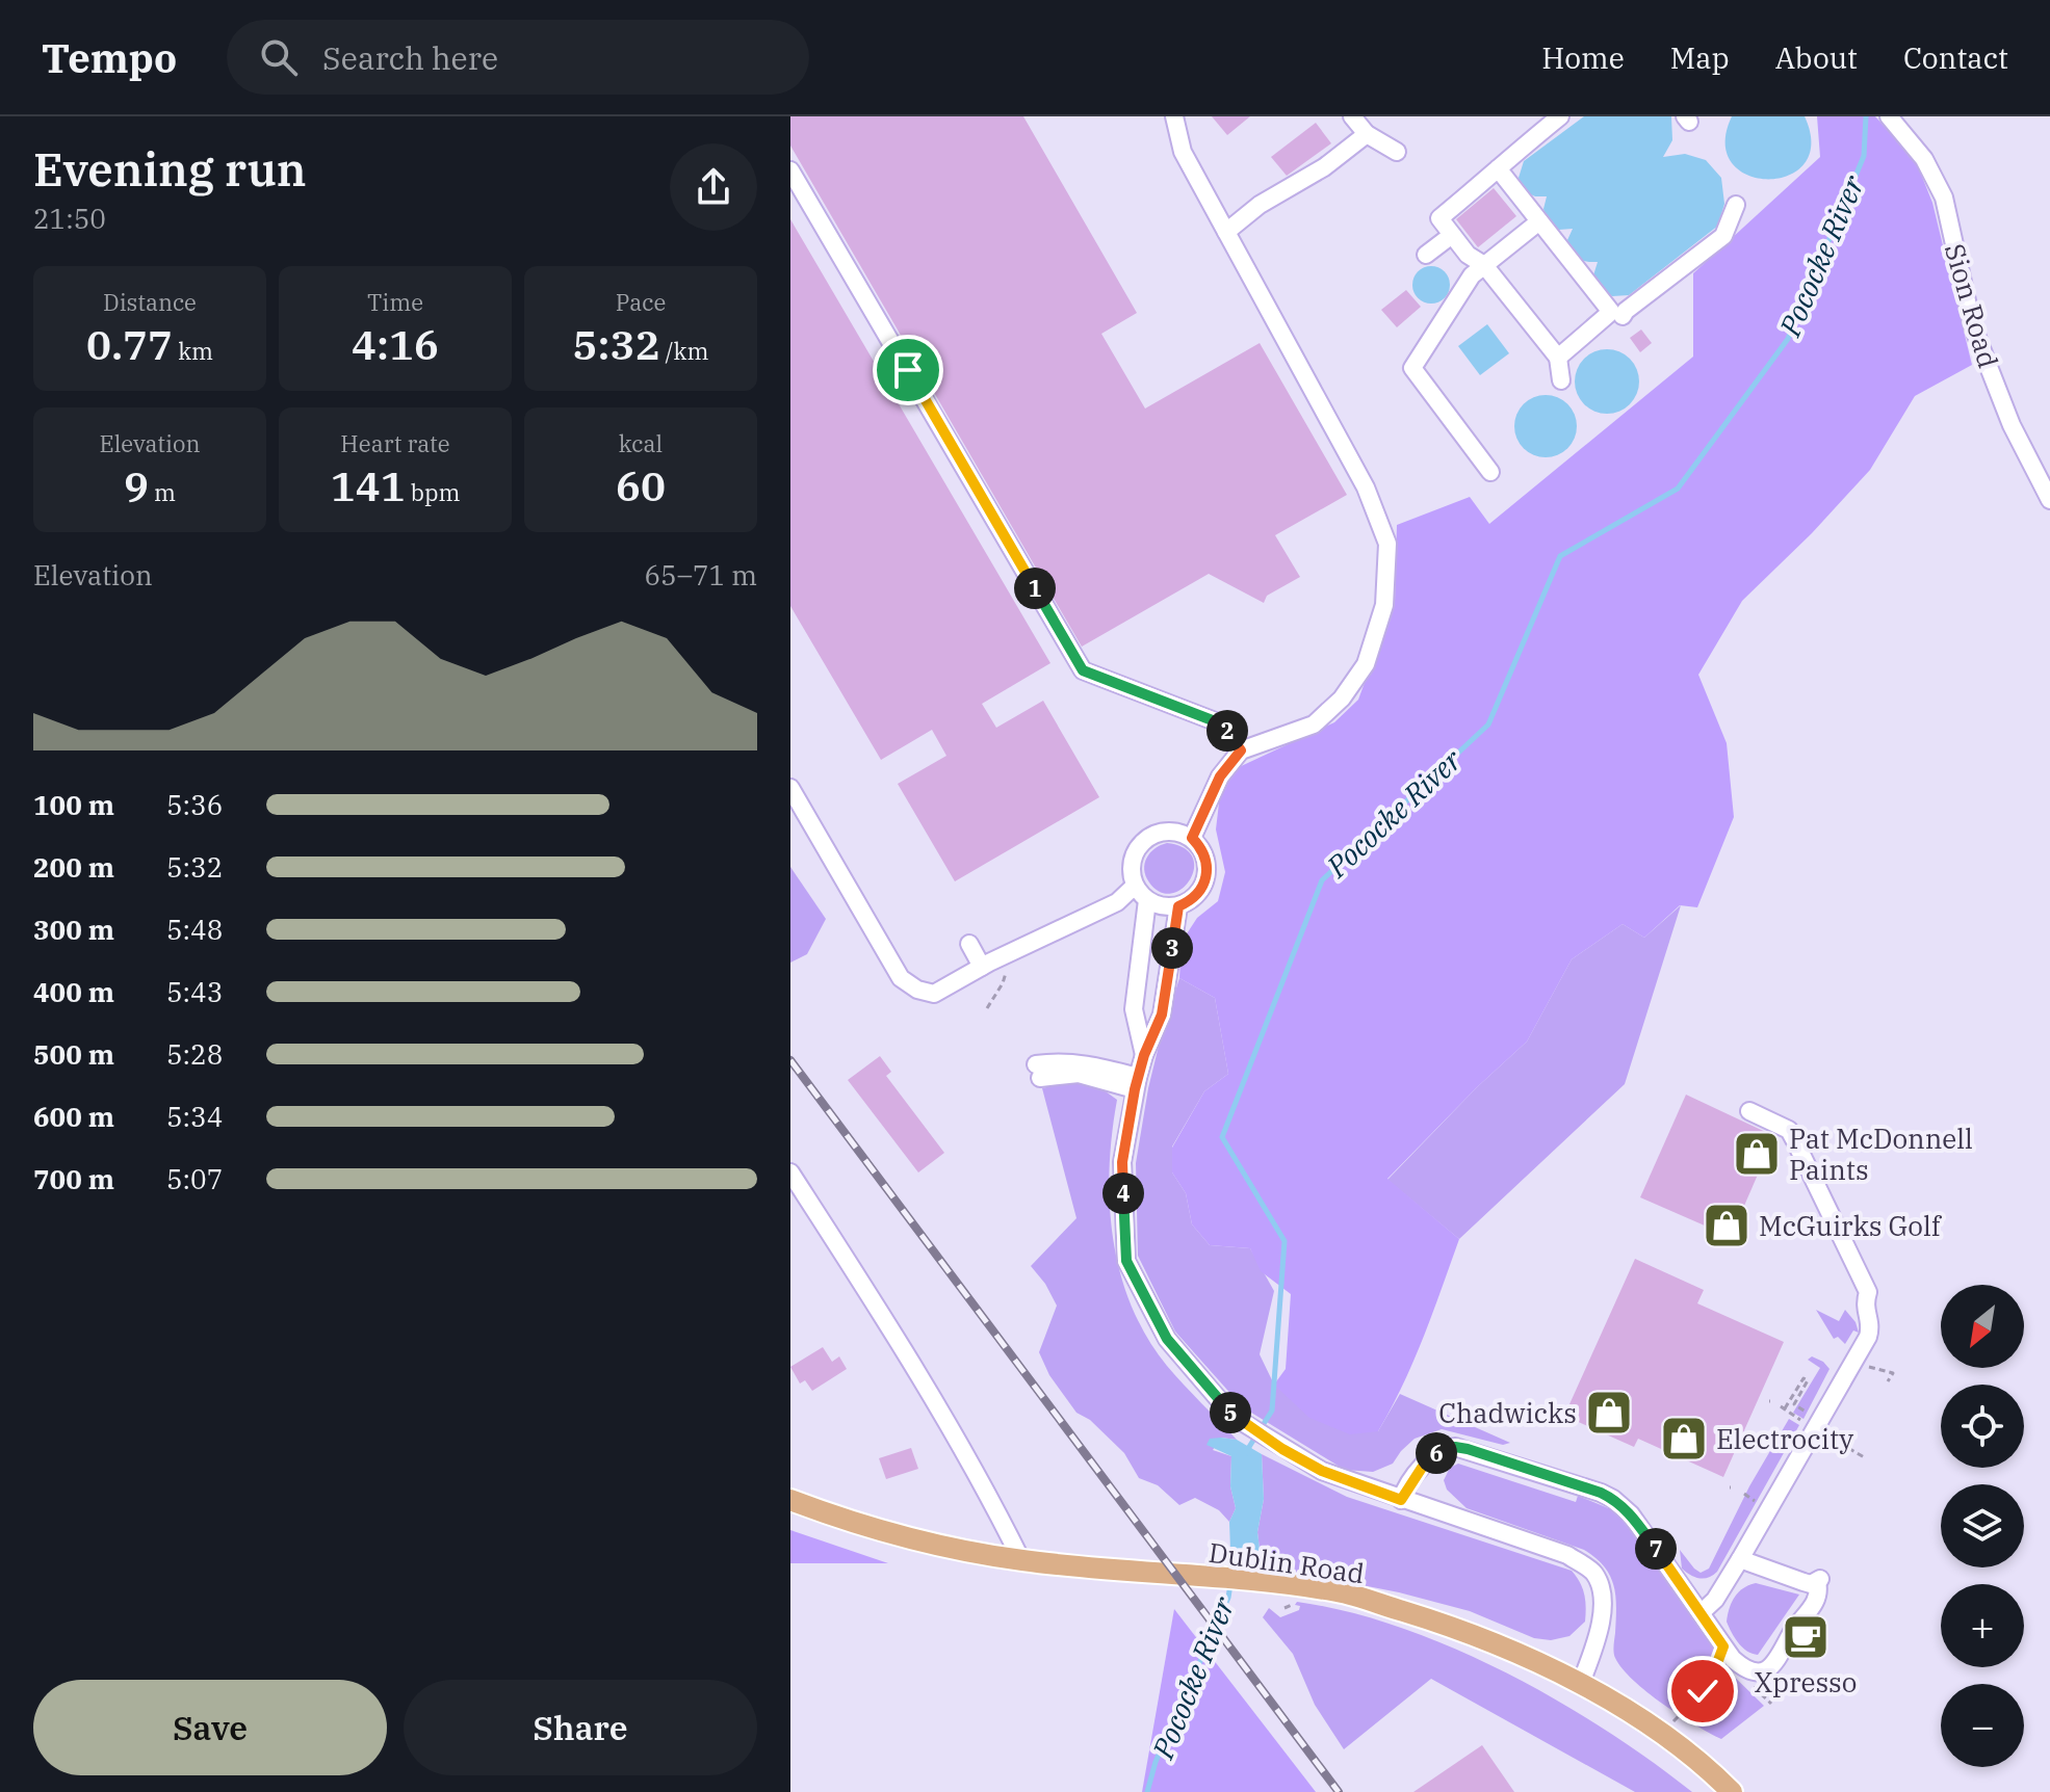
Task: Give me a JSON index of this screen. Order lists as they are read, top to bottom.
{
  "streets": {
    "main road": ["Dublin Road"],
    "street": ["Sion Road"]
  },
  "water": ["Pococke River"],
  "places": {
    "shop": [
      "Pat McDonnell Paints",
      "McGuirks Golf",
      "Chadwicks",
      "Electrocity"
    ],
    "cafe": ["Xpresso"]
  },
  "north": "bottom left",
  "page": {
    "header": "Tempo",
    "search": "Search here",
    "nav": [
      "Home",
      "Map",
      "About",
      "Contact"
    ],
    "heading": ["Evening run", "21:50"],
    "stats": [
      ["Distance", "0.77 km"],
      ["Time", "4:16"],
      ["Pace", "5:32 /km"],
      ["Elevation", "9 m"],
      ["Heart rate", "141 bpm"],
      ["kcal", "60"]
    ],
    "chart": ["Elevation", "65–71 m"],
    "pins": [
      "1",
      "2",
      "3",
      "4",
      "5",
      "6",
      "7"
    ],
    "list": [
      {
        "name": "100 m",
        "note": "5:36"
      },
      {
        "name": "200 m",
        "note": "5:32"
      },
      {
        "name": "300 m",
        "note": "5:48"
      },
      {
        "name": "400 m",
        "note": "5:43"
      },
      {
        "name": "500 m",
        "note": "5:28"
      },
      {
        "name": "600 m",
        "note": "5:34"
      },
      {
        "name": "700 m",
        "note": "5:07"
      }
    ],
    "map_buttons": ["+", "−"],
    "buttons": ["Save", "Share"]
  }
}
